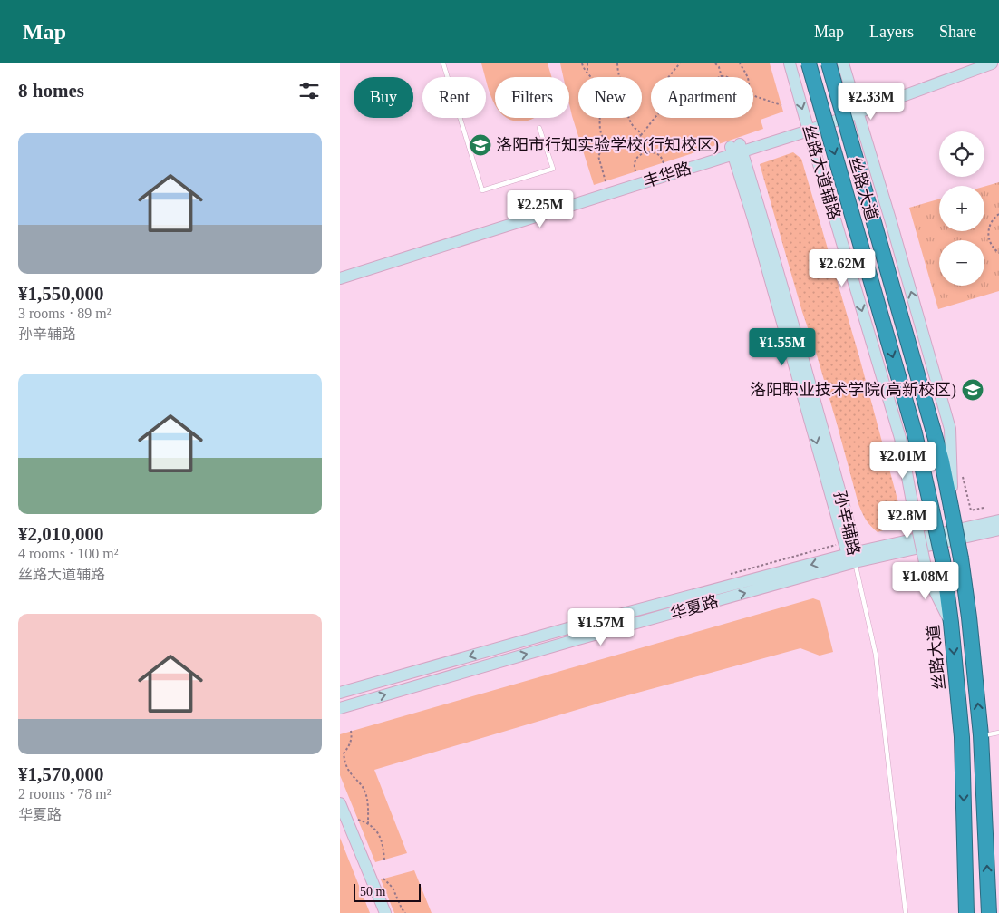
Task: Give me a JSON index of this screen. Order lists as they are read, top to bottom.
{
  "streets": {
    "highway": ["丝路大道"],
    "street": [
      "丝路大道辅路",
      "丰华路",
      "孙辛辅路",
      "华夏路"
    ]
  },
  "crossings": [
    ["丝路大道辅路", "丰华路"],
    ["丝路大道辅路", "丝路大道"],
    ["丰华路", "孙辛辅路"],
    ["孙辛辅路", "华夏路"]
  ],
  "places": {
    "school or university": ["洛阳市行知实验学校(行知校区)", "洛阳职业技术学院(高新校区)"]
  },
  "scale_bar": "50 m",
  "page": {
    "header": "Map",
    "nav": ["Map", "Layers", "Share"],
    "heading": "8 homes",
    "chip": [
      "Buy",
      "Rent",
      "Filters",
      "New",
      "Apartment"
    ],
    "price": [
      "¥2.33M",
      "¥2.25M",
      "¥2.62M",
      "¥1.55M",
      "¥2.01M",
      "¥2.8M",
      "¥1.08M",
      "¥1.57M"
    ],
    "list": [
      {
        "name": "¥1,550,000",
        "note": "3 rooms · 89 m² · 孙辛辅路"
      },
      {
        "name": "¥2,010,000",
        "note": "4 rooms · 100 m² · 丝路大道辅路"
      },
      {
        "name": "¥1,570,000",
        "note": "2 rooms · 78 m² · 华夏路"
      }
    ],
    "map_buttons": ["+", "−"],
    "scale": "50 m"
  }
}
